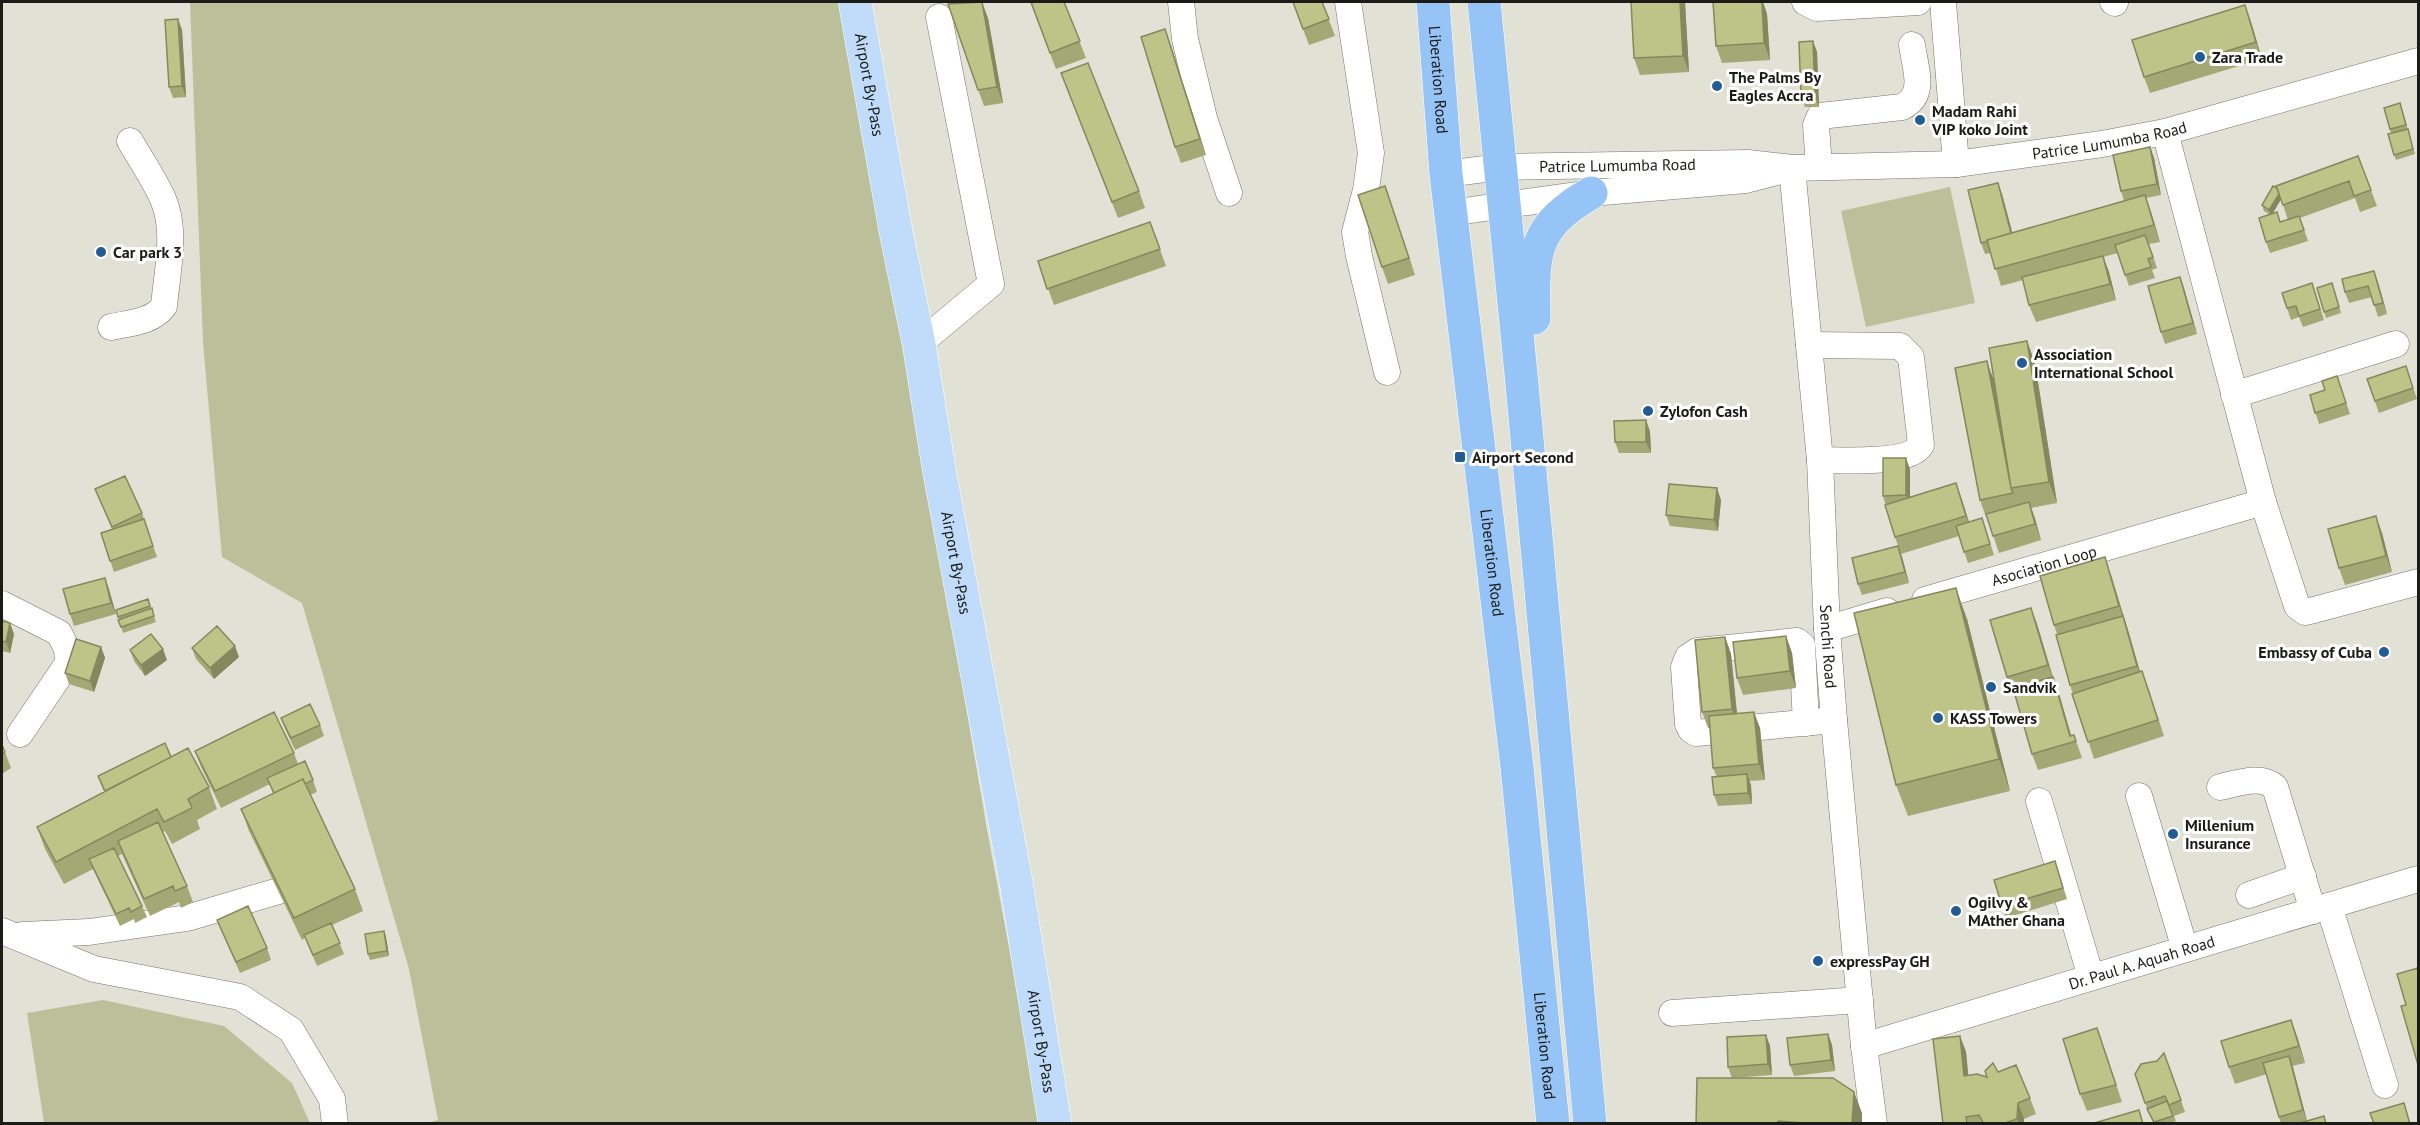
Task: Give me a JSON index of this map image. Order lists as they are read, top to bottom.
{
  "streets": {
    "highway": ["Liberation Road"],
    "main road": ["Airport By-Pass"],
    "street": [
      "Patrice Lumumba Road",
      "Asociation Loop",
      "Senchi Road",
      "Dr. Paul A. Aquah Road"
    ]
  },
  "crossings": [
    ["Liberation Road", "Patrice Lumumba Road"],
    ["Patrice Lumumba Road", "Senchi Road"],
    ["Asociation Loop", "Senchi Road"],
    ["Senchi Road", "Dr. Paul A. Aquah Road"]
  ],
  "places": {
    "other": [
      "Zara Trade",
      "The Palms By Eagles Accra",
      "Madam Rahi VIP koko Joint",
      "Car park 3",
      "Association International School",
      "Zylofon Cash",
      "Embassy of Cuba",
      "Sandvik",
      "KASS Towers",
      "Millenium Insurance",
      "Ogilvy & MAther Ghana",
      "expressPay GH"
    ],
    "transit": ["Airport Second"]
  }
}
